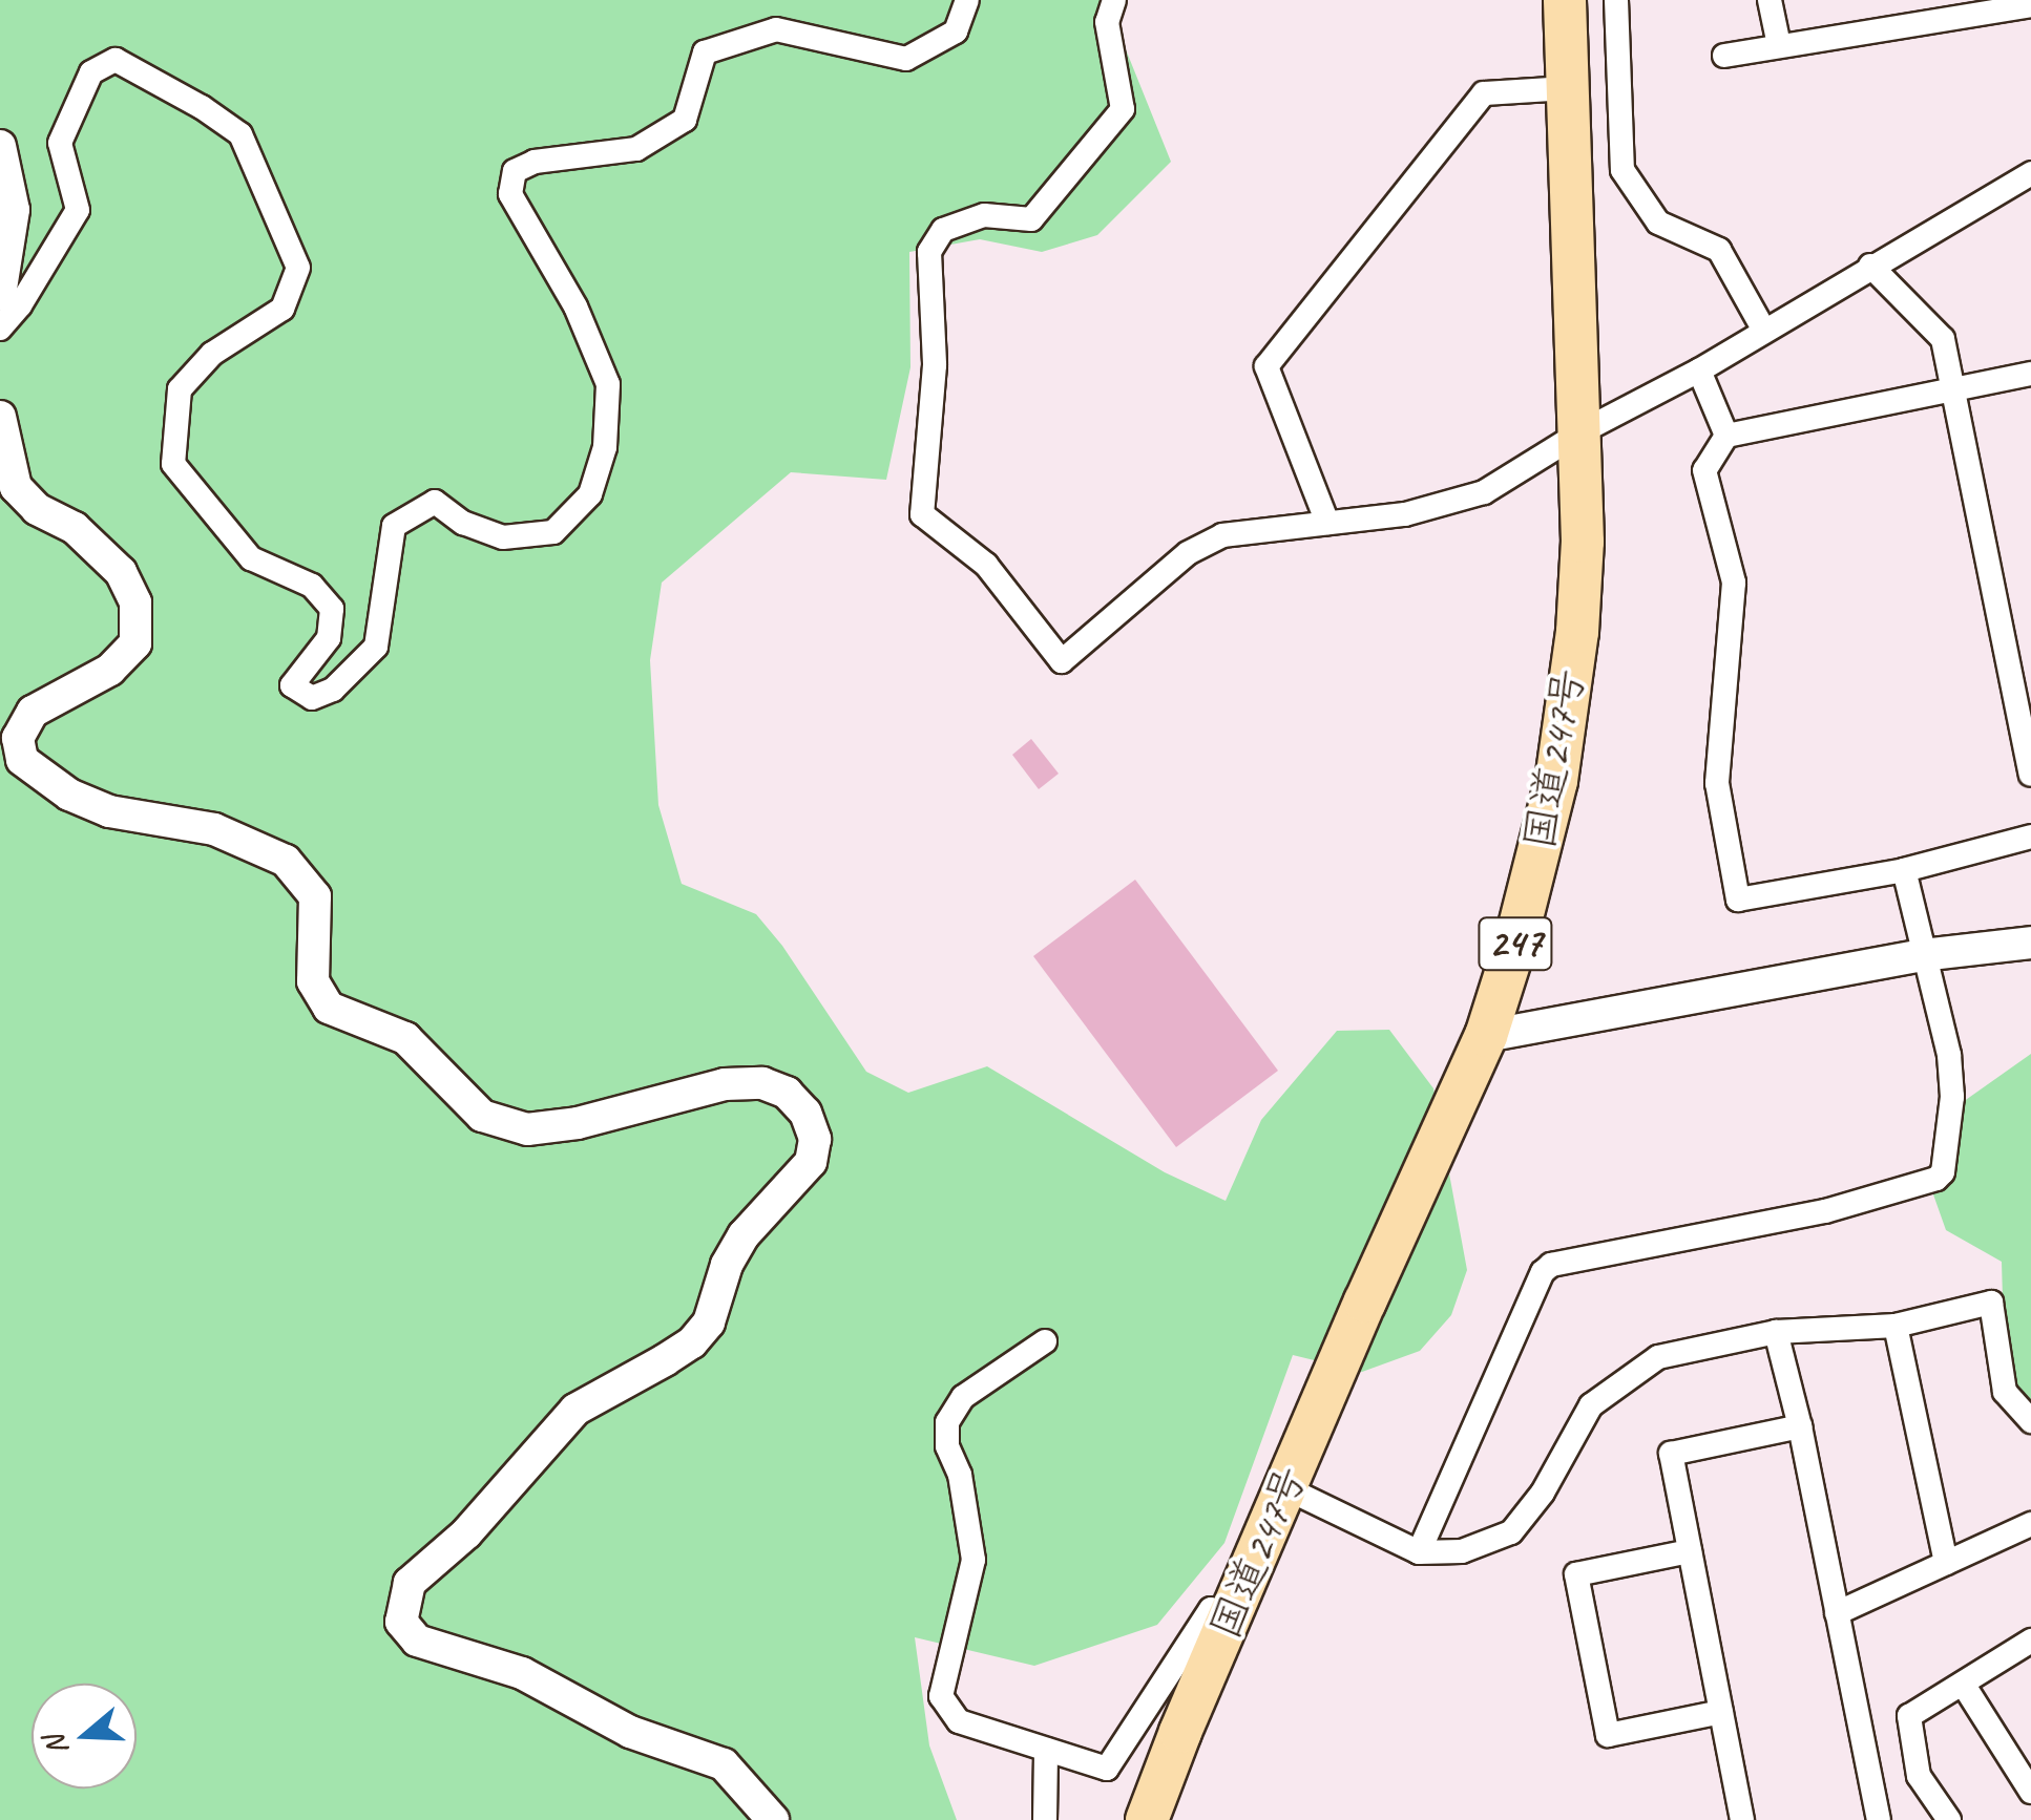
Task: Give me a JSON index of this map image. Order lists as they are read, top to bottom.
{
  "streets": {
    "highway": ["国道247号", "247"]
  },
  "north": "left"
}
